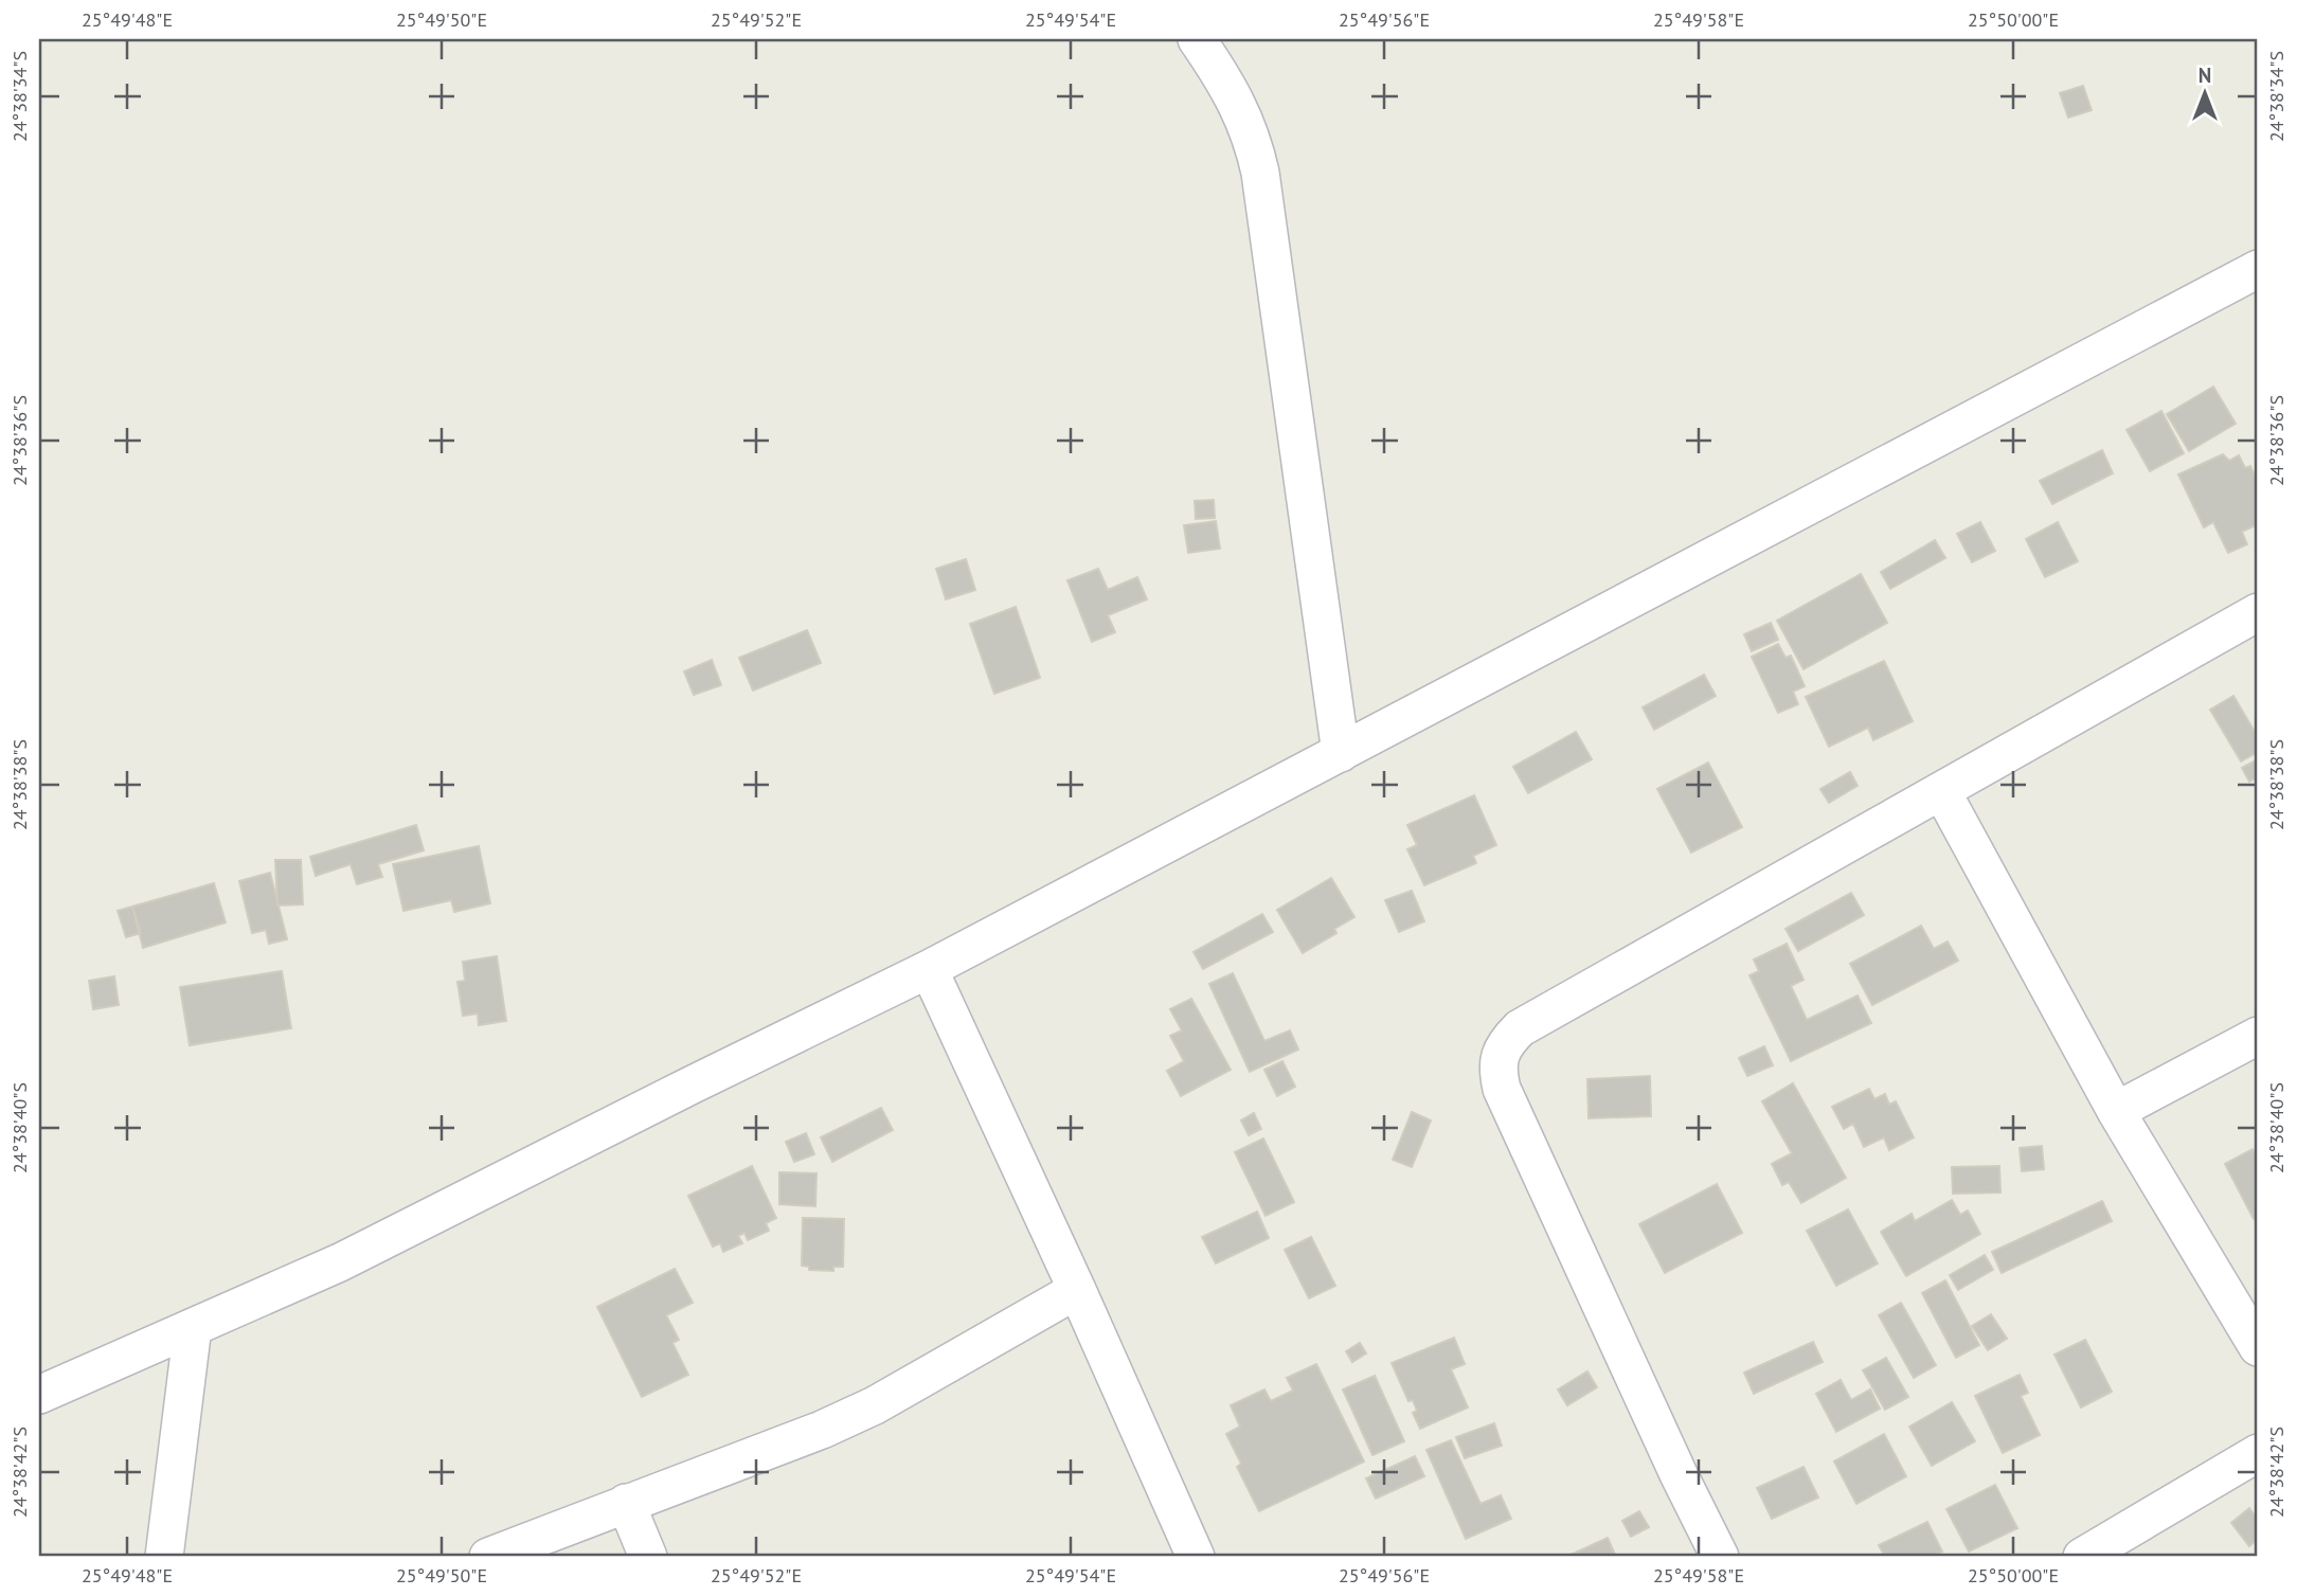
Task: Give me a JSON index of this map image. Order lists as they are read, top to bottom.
{
  "north": "top",
  "coordinates": [
    "25°49'48\"E",
    "25°49'50\"E",
    "25°49'52\"E",
    "25°49'54\"E",
    "25°49'56\"E",
    "25°49'58\"E",
    "25°50'00\"E",
    "24°38'34\"S",
    "24°38'36\"S",
    "24°38'38\"S",
    "24°38'40\"S",
    "24°38'42\"S"
  ]
}
